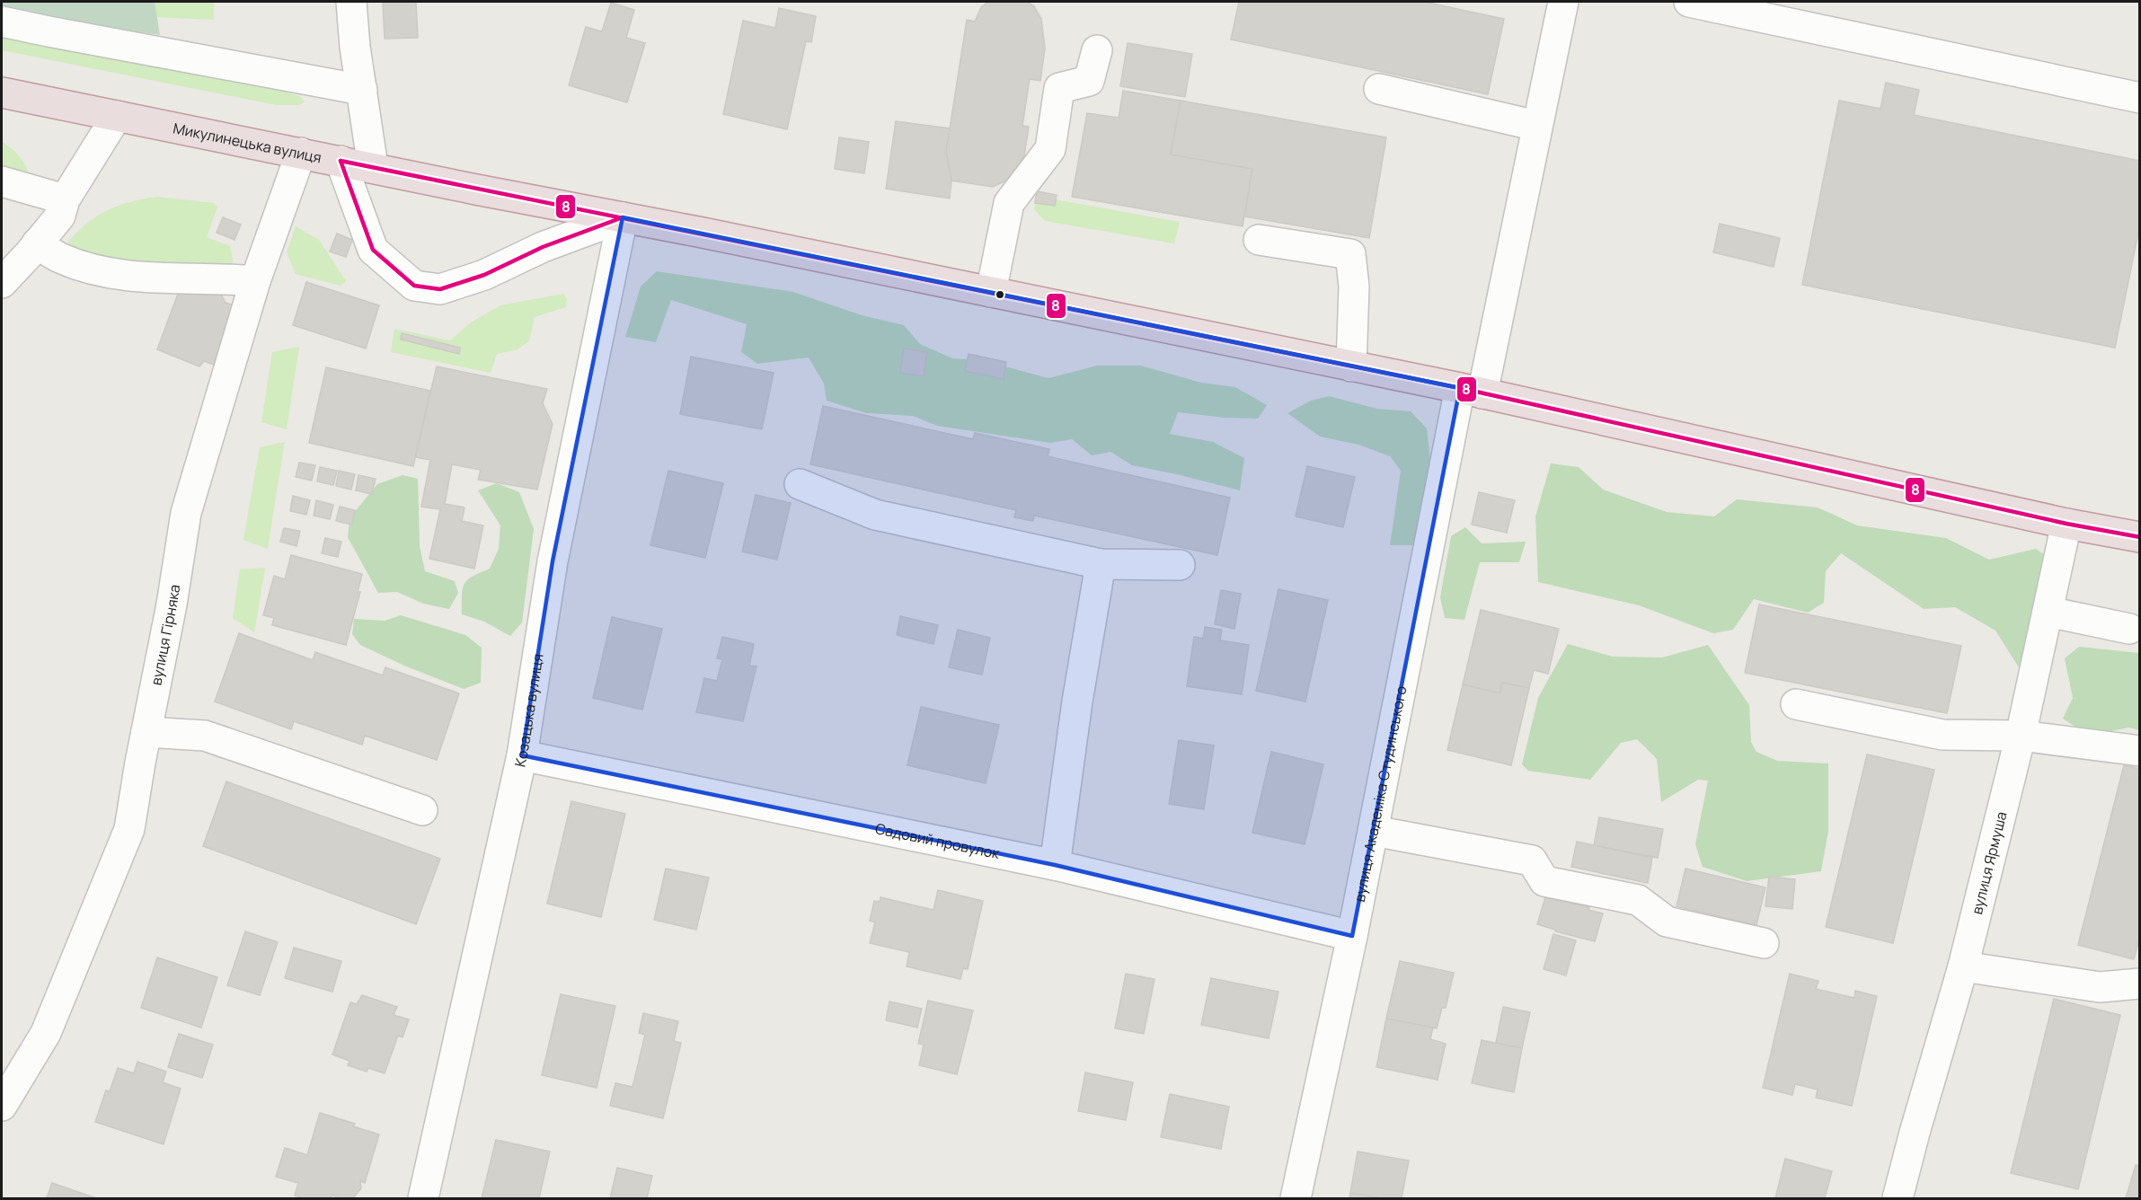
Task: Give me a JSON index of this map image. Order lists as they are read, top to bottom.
{
  "streets": {
    "highway": ["Микулинецька вулиця"],
    "street": [
      "вулиця Гірняка",
      "Козацька вулиця",
      "вулиця Академіка Студинського",
      "Садовий провулок",
      "вулиця Ярмуша"
    ]
  },
  "crossings": [
    ["Микулинецька вулиця", "вулиця Гірняка"],
    ["Микулинецька вулиця", "Козацька вулиця"],
    ["Микулинецька вулиця", "вулиця Академіка Студинського"],
    ["Микулинецька вулиця", "вулиця Ярмуша"],
    ["Козацька вулиця", "Садовий провулок"],
    ["вулиця Академіка Студинського", "Садовий провулок"]
  ],
  "lines": ["transit line 8"]
}
